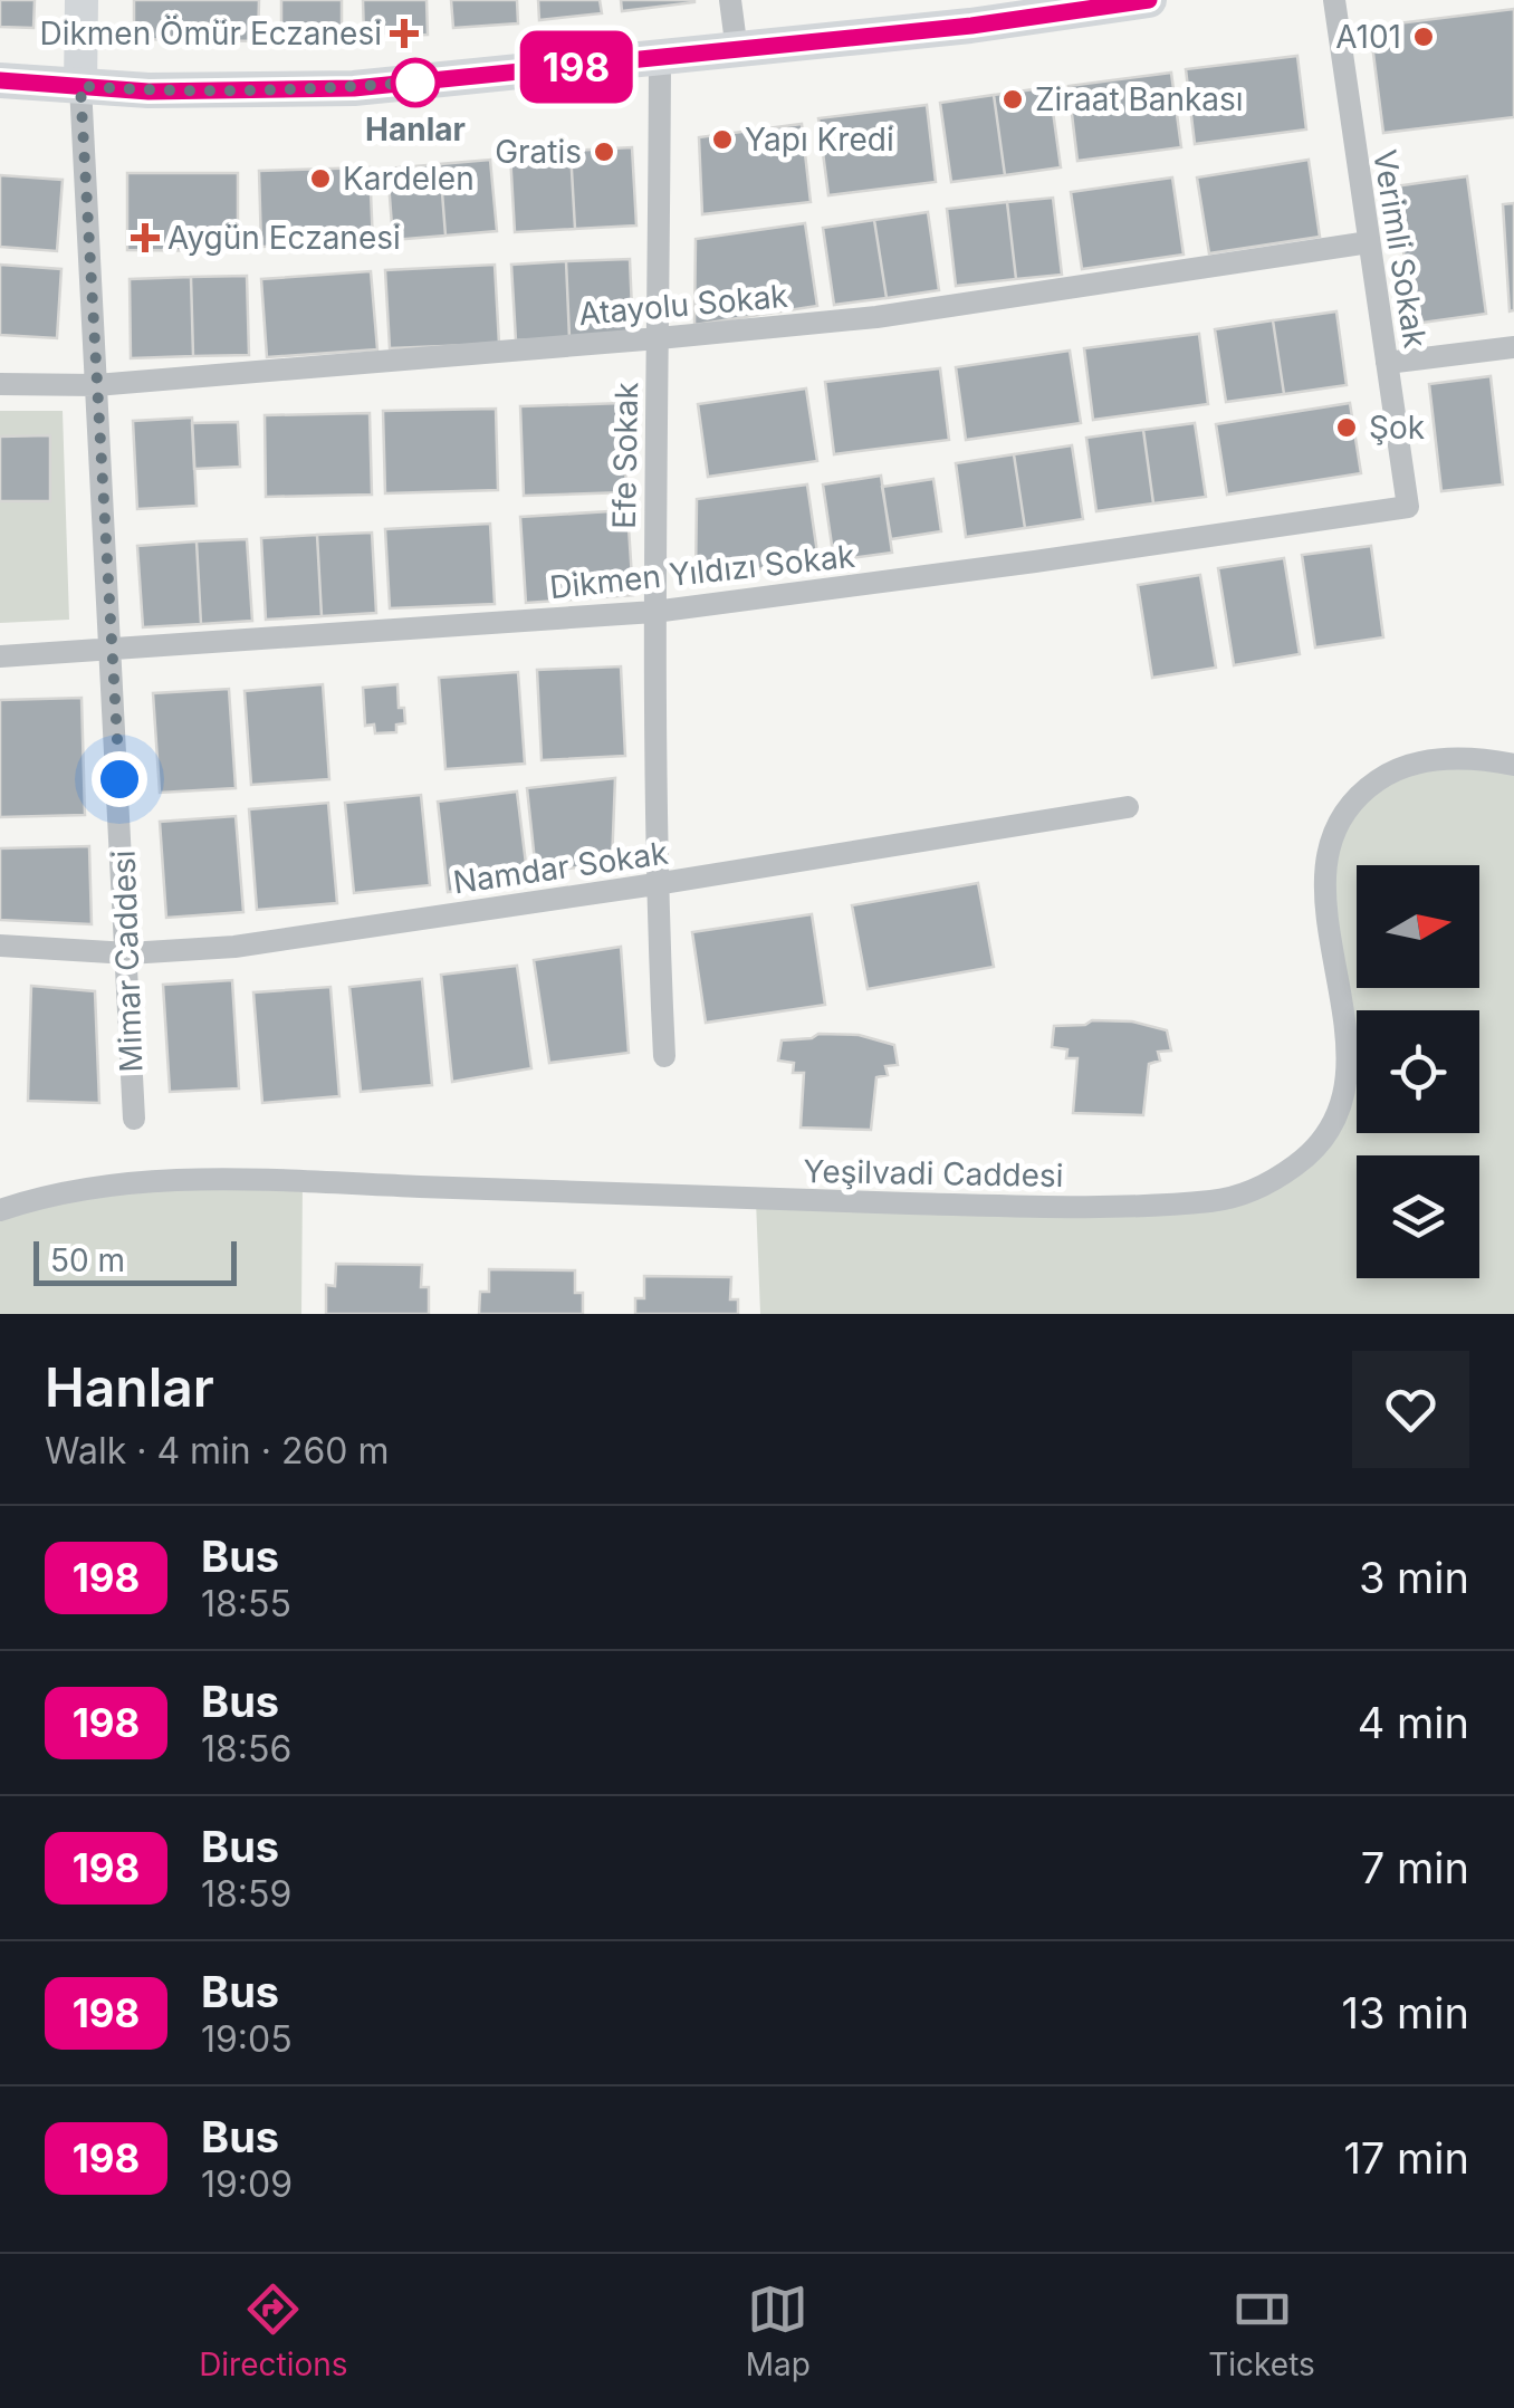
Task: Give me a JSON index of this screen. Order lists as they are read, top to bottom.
{
  "streets": {
    "main road": ["Mimar Caddesi"],
    "street": [
      "Verimli Sokak",
      "Atayolu Sokak",
      "Efe Sokak",
      "Dikmen Yıldızı Sokak",
      "Namdar Sokak",
      "Yeşilvadi Caddesi"
    ]
  },
  "crossings": [
    ["Verimli Sokak", "Atayolu Sokak"],
    ["Verimli Sokak", "Dikmen Yıldızı Sokak"],
    ["Atayolu Sokak", "Efe Sokak"],
    ["Atayolu Sokak", "Mimar Caddesi"],
    ["Efe Sokak", "Dikmen Yıldızı Sokak"],
    ["Efe Sokak", "Namdar Sokak"],
    ["Dikmen Yıldızı Sokak", "Mimar Caddesi"],
    ["Namdar Sokak", "Mimar Caddesi"]
  ],
  "places": {
    "health": ["Dikmen Ömür Eczanesi", "Aygün Eczanesi"],
    "other": [
      "A101",
      "Hanlar",
      "Ziraat Bankası",
      "Yapı Kredi",
      "Gratis",
      "Kardelen",
      "Şok"
    ]
  },
  "lines": ["bus line 198"],
  "scale_bar": "50 m",
  "north": "right",
  "page": {
    "on_map": "198",
    "scale": "50 m",
    "heading": ["Hanlar", "Walk · 4 min · 260 m"],
    "list": [
      {
        "mark": "198",
        "name": "Bus",
        "note": "18:55",
        "value": "3 min"
      },
      {
        "mark": "198",
        "name": "Bus",
        "note": "18:56",
        "value": "4 min"
      },
      {
        "mark": "198",
        "name": "Bus",
        "note": "18:59",
        "value": "7 min"
      },
      {
        "mark": "198",
        "name": "Bus",
        "note": "19:05",
        "value": "13 min"
      },
      {
        "mark": "198",
        "name": "Bus",
        "note": "19:09",
        "value": "17 min"
      }
    ],
    "tabs": ["Directions", "Map", "Tickets"]
  }
}
